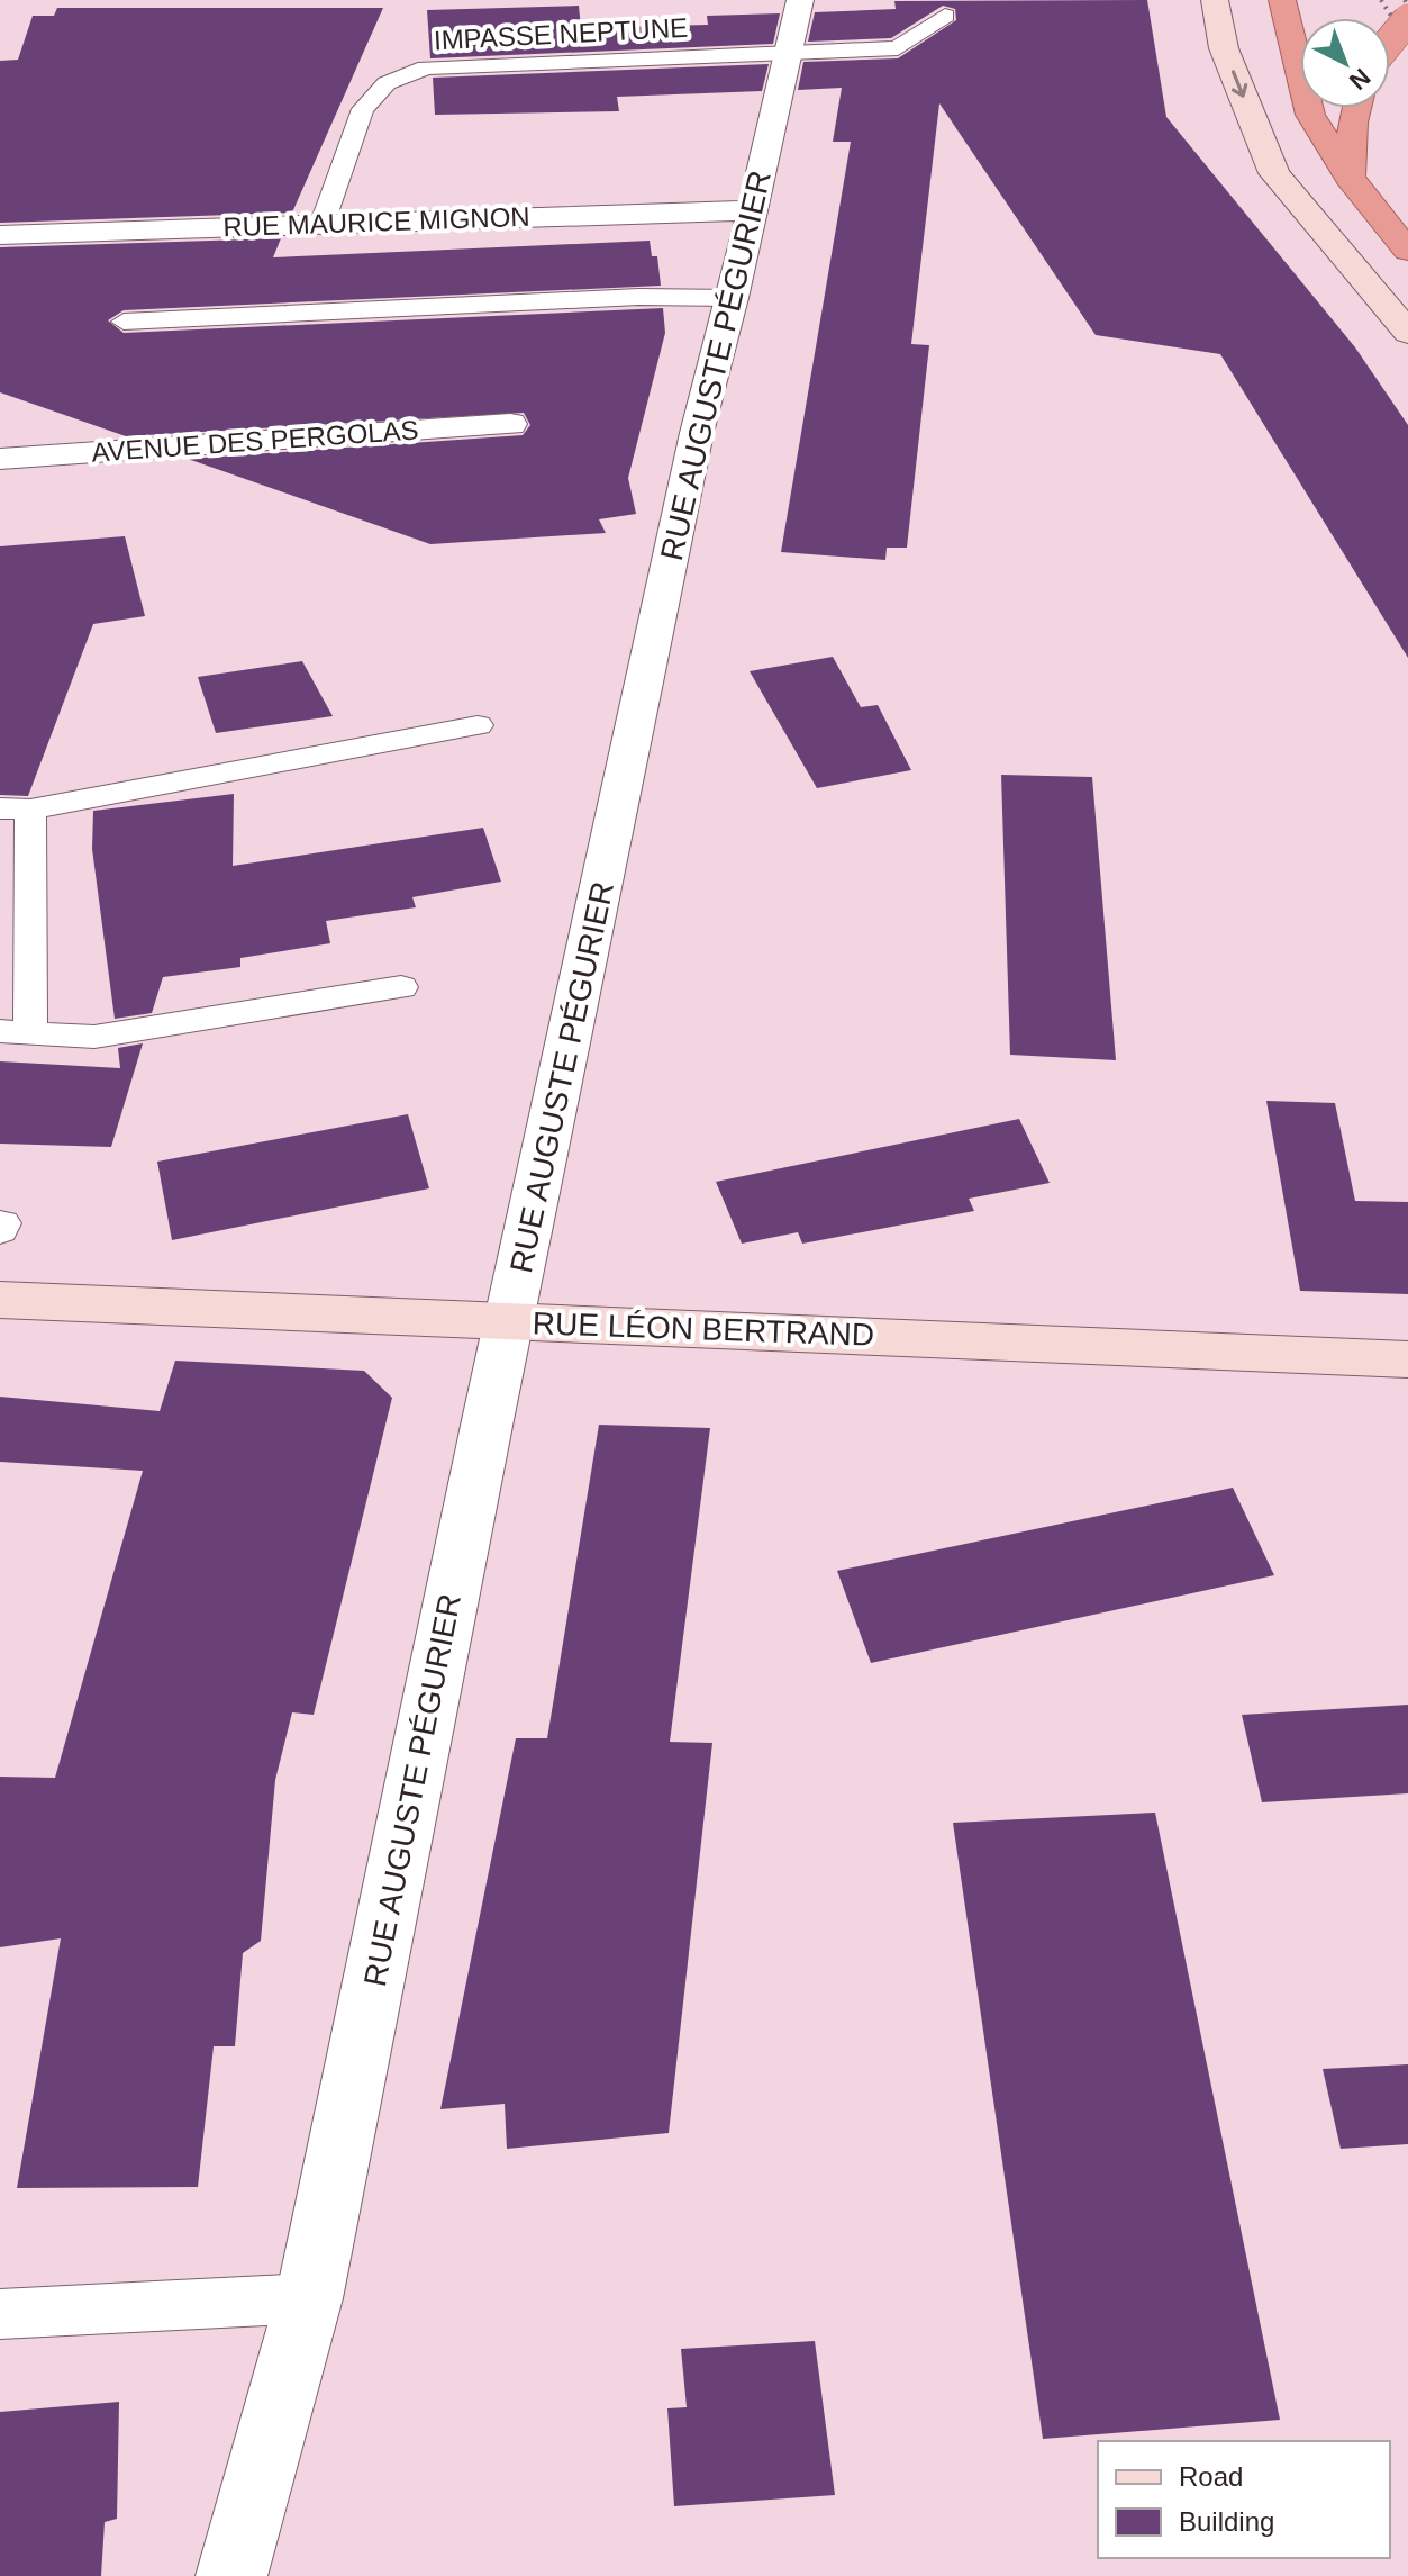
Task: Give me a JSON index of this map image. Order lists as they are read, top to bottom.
{
  "streets": {
    "main road": ["RUE LÉON BERTRAND"],
    "street": ["RUE MAURICE MIGNON", "RUE AUGUSTE PÉGURIER", "AVENUE DES PERGOLAS"],
    "lane": ["IMPASSE NEPTUNE"]
  },
  "crossings": [
    ["IMPASSE NEPTUNE", "RUE MAURICE MIGNON"],
    ["IMPASSE NEPTUNE", "RUE AUGUSTE PÉGURIER"],
    ["RUE MAURICE MIGNON", "RUE AUGUSTE PÉGURIER"],
    ["RUE AUGUSTE PÉGURIER", "RUE LÉON BERTRAND"]
  ],
  "legend": ["Road", "Building"],
  "north": "bottom right"
}
